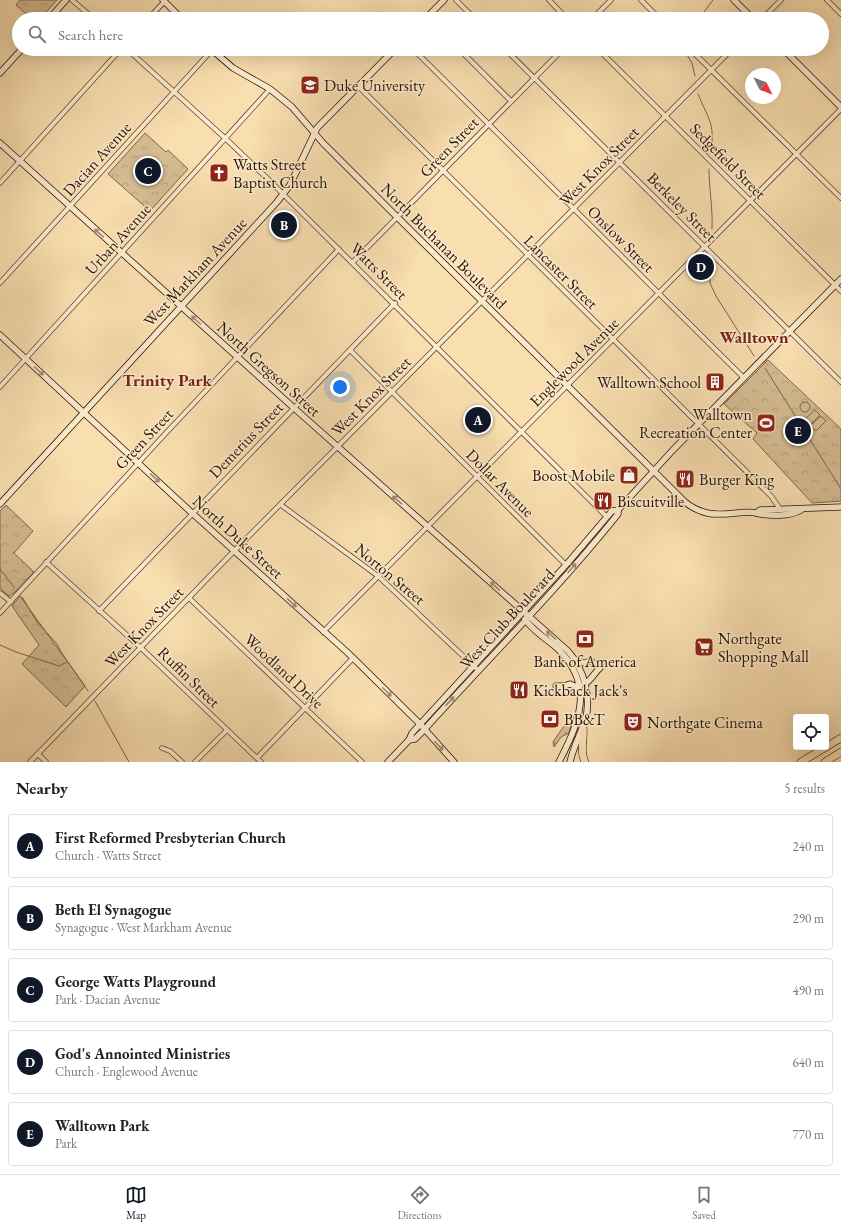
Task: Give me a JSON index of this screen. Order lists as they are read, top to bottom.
{
  "streets": {
    "main road": [
      "North Buchanan Boulevard",
      "West Markham Avenue",
      "North Gregson Street",
      "North Duke Street",
      "West Club Boulevard"
    ],
    "street": [
      "Green Street",
      "Dacian Avenue",
      "Sedgefield Street",
      "West Knox Street",
      "Berkeley Street",
      "Urban Avenue",
      "Onslow Street",
      "Watts Street",
      "Lancaster Street",
      "Englewood Avenue",
      "Demerius Street",
      "Dollar Avenue",
      "Norton Street",
      "Woodland Drive",
      "Ruffin Street"
    ]
  },
  "crossings": [
    ["Green Street", "Berkeley Street"],
    ["Green Street", "Onslow Street"],
    ["Green Street", "North Buchanan Boulevard"],
    ["Green Street", "Watts Street"],
    ["Green Street", "Lancaster Street"],
    ["Green Street", "North Gregson Street"],
    ["Green Street", "North Duke Street"],
    ["Green Street", "Ruffin Street"],
    ["Dacian Avenue", "Watts Street"],
    ["Dacian Avenue", "North Gregson Street"],
    ["Sedgefield Street", "West Knox Street"],
    ["Sedgefield Street", "Englewood Avenue"],
    ["Sedgefield Street", "West Club Boulevard"],
    ["West Knox Street", "Berkeley Street"],
    ["West Knox Street", "Onslow Street"],
    ["West Knox Street", "North Buchanan Boulevard"],
    ["West Knox Street", "Watts Street"],
    ["West Knox Street", "Lancaster Street"],
    ["West Knox Street", "North Gregson Street"],
    ["West Knox Street", "Dollar Avenue"],
    ["West Knox Street", "North Duke Street"],
    ["West Knox Street", "Norton Street"],
    ["West Knox Street", "Woodland Drive"],
    ["West Knox Street", "Ruffin Street"],
    ["Berkeley Street", "Englewood Avenue"],
    ["Berkeley Street", "West Club Boulevard"],
    ["Urban Avenue", "North Buchanan Boulevard"],
    ["Urban Avenue", "Watts Street"],
    ["Urban Avenue", "North Gregson Street"],
    ["Urban Avenue", "North Duke Street"],
    ["Onslow Street", "Englewood Avenue"],
    ["Onslow Street", "West Club Boulevard"],
    ["North Buchanan Boulevard", "West Markham Avenue"],
    ["North Buchanan Boulevard", "Englewood Avenue"],
    ["North Buchanan Boulevard", "West Club Boulevard"],
    ["Watts Street", "West Markham Avenue"],
    ["Watts Street", "Englewood Avenue"],
    ["Watts Street", "Demerius Street"],
    ["Watts Street", "West Club Boulevard"],
    ["West Markham Avenue", "Lancaster Street"],
    ["West Markham Avenue", "North Gregson Street"],
    ["West Markham Avenue", "North Duke Street"],
    ["Lancaster Street", "Englewood Avenue"],
    ["Lancaster Street", "West Club Boulevard"],
    ["Englewood Avenue", "North Gregson Street"],
    ["Englewood Avenue", "Dollar Avenue"],
    ["Englewood Avenue", "North Duke Street"],
    ["Englewood Avenue", "Norton Street"],
    ["North Gregson Street", "Demerius Street"],
    ["North Gregson Street", "West Club Boulevard"],
    ["Demerius Street", "Dollar Avenue"],
    ["Demerius Street", "North Duke Street"],
    ["Demerius Street", "Ruffin Street"],
    ["Dollar Avenue", "West Club Boulevard"],
    ["North Duke Street", "West Club Boulevard"],
    ["Norton Street", "West Club Boulevard"]
  ],
  "one_way": ["North Gregson Street", "North Duke Street"],
  "districts": ["Walltown", "Trinity Park"],
  "places": {
    "school or university": ["Duke University"],
    "church": ["Watts Street Baptist Church"],
    "building": ["Walltown School"],
    "sports": ["Walltown Recreation Center"],
    "shop": ["Boost Mobile"],
    "restaurant": ["Burger King", "Biscuitville", "Kickback Jack's"],
    "bank": ["Bank of America", "BB&T"],
    "supermarket": ["Northgate Shopping Mall"],
    "theatre": ["Northgate Cinema"]
  },
  "north": "bottom right",
  "page": {
    "search": "Search here",
    "pins": [
      "C",
      "B",
      "D",
      "A",
      "E"
    ],
    "heading": ["Nearby", "5 results"],
    "list": [
      {
        "mark": "A",
        "name": "First Reformed Presbyterian Church",
        "note": "Church · Watts Street",
        "value": "240 m"
      },
      {
        "mark": "B",
        "name": "Beth El Synagogue",
        "note": "Synagogue · West Markham Avenue",
        "value": "290 m"
      },
      {
        "mark": "C",
        "name": "George Watts Playground",
        "note": "Park · Dacian Avenue",
        "value": "490 m"
      },
      {
        "mark": "D",
        "name": "God's Annointed Ministries",
        "note": "Church · Englewood Avenue",
        "value": "640 m"
      },
      {
        "mark": "E",
        "name": "Walltown Park",
        "note": "Park",
        "value": "770 m"
      }
    ],
    "nav": ["Map", "Directions", "Saved"]
  }
}
